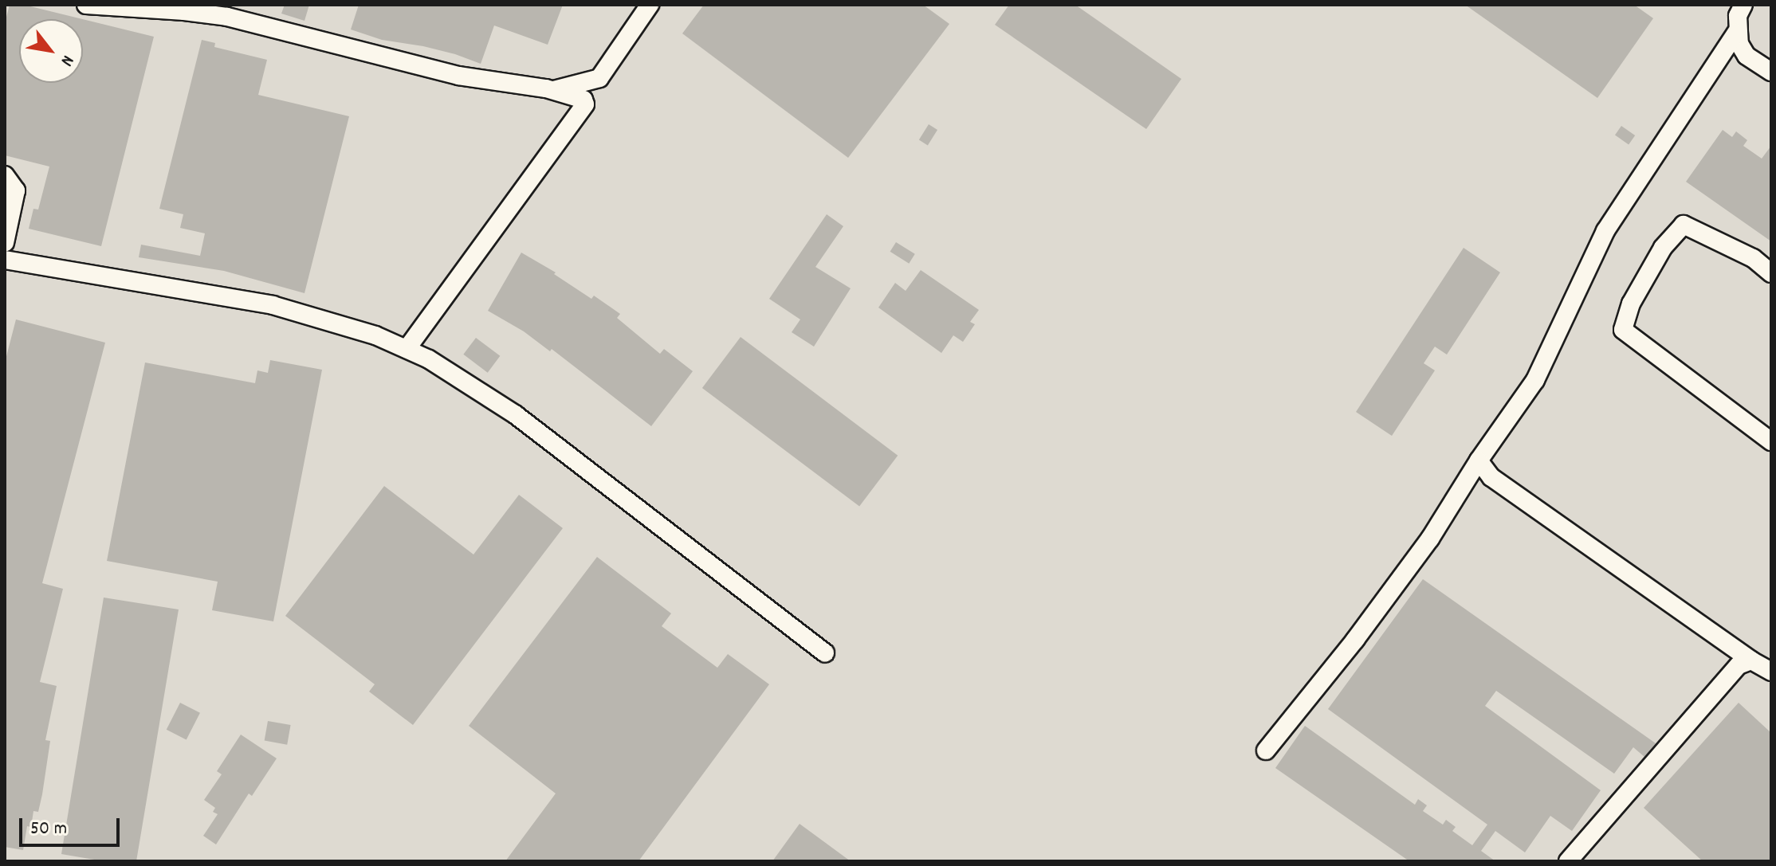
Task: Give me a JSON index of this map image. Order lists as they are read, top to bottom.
{
  "scale_bar": "50 m",
  "north": "bottom right"
}
